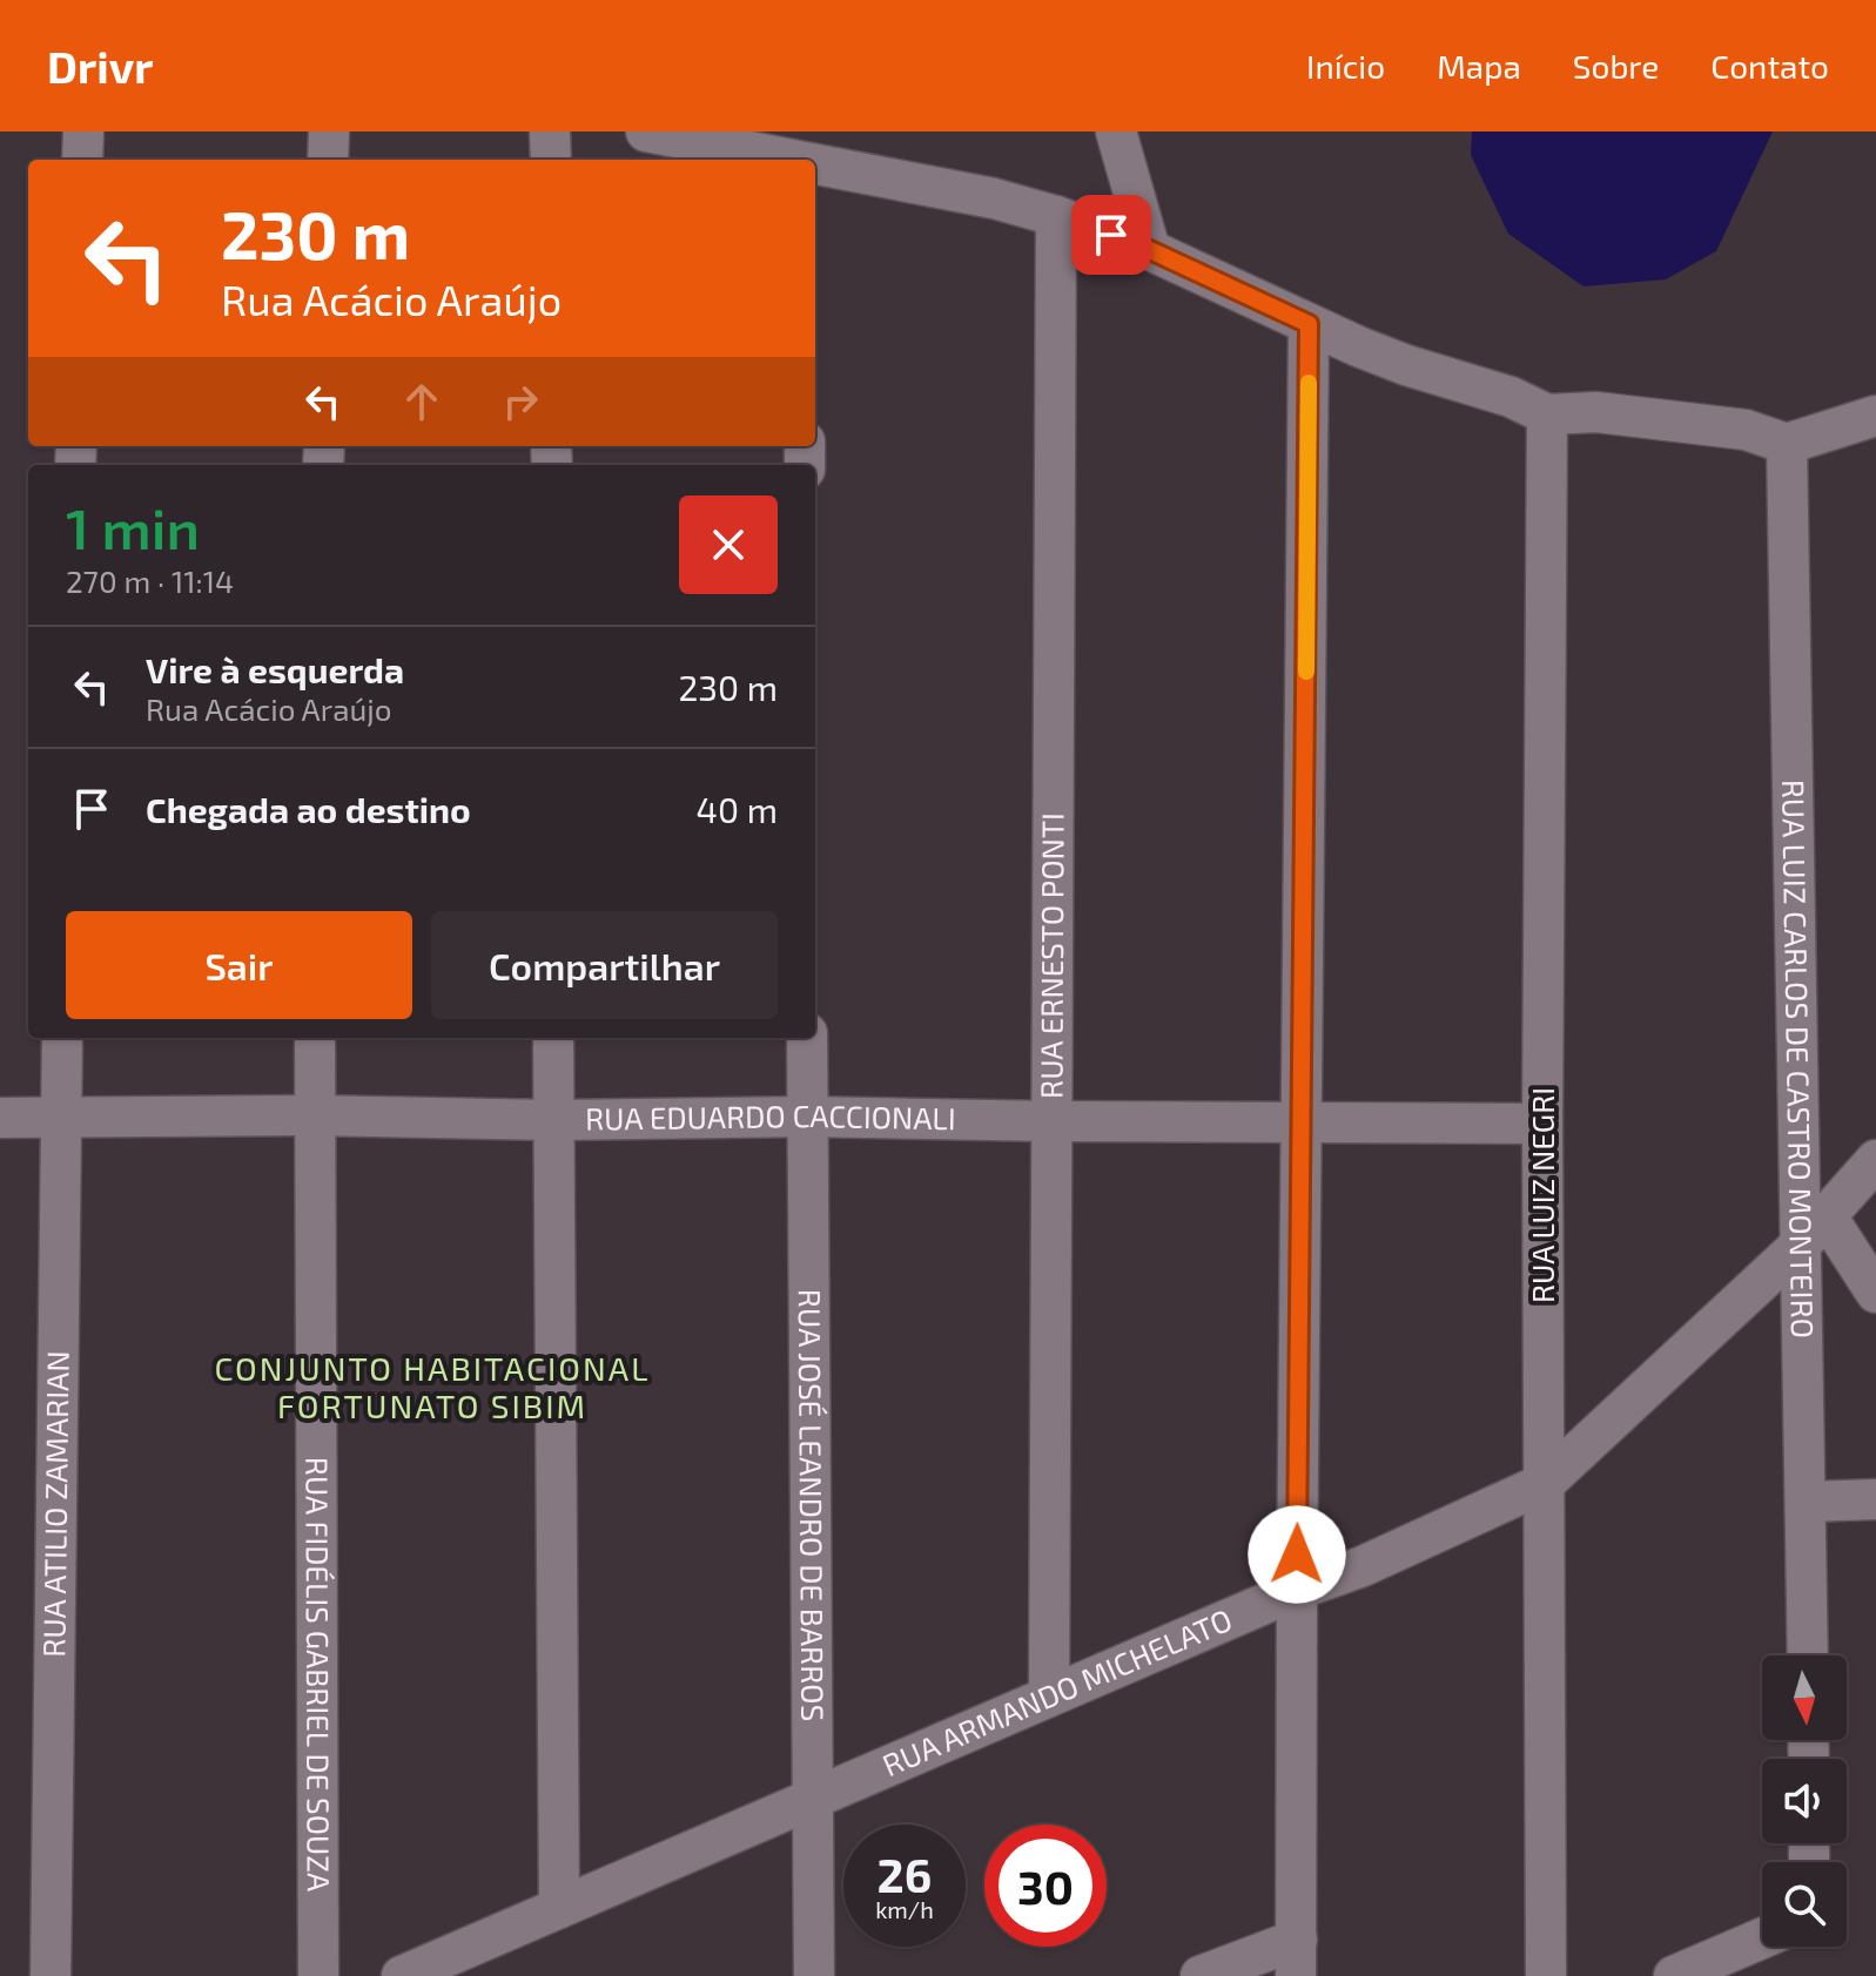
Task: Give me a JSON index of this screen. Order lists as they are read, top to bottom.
{
  "streets": {
    "street": [
      "RUA ERNESTO PONTI",
      "RUA LUIZ CARLOS DE CASTRO MONTEIRO",
      "RUA EDUARDO CACCIONALI",
      "RUA LUIZ NEGRI",
      "RUA ATILIO ZAMARIAN",
      "RUA JOSÉ LEANDRO DE BARROS",
      "RUA FIDÉLIS GABRIEL DE SOUZA",
      "RUA ARMANDO MICHELATO"
    ]
  },
  "crossings": [
    ["RUA ERNESTO PONTI", "RUA EDUARDO CACCIONALI"],
    ["RUA ERNESTO PONTI", "RUA ARMANDO MICHELATO"],
    ["RUA LUIZ CARLOS DE CASTRO MONTEIRO", "RUA ARMANDO MICHELATO"],
    ["RUA EDUARDO CACCIONALI", "RUA LUIZ NEGRI"],
    ["RUA EDUARDO CACCIONALI", "RUA ATILIO ZAMARIAN"],
    ["RUA EDUARDO CACCIONALI", "RUA JOSÉ LEANDRO DE BARROS"],
    ["RUA EDUARDO CACCIONALI", "RUA FIDÉLIS GABRIEL DE SOUZA"],
    ["RUA LUIZ NEGRI", "RUA ARMANDO MICHELATO"],
    ["RUA JOSÉ LEANDRO DE BARROS", "RUA ARMANDO MICHELATO"]
  ],
  "districts": ["CONJUNTO HABITACIONAL FORTUNATO SIBIM"],
  "north": "bottom",
  "page": {
    "header": "Drivr",
    "nav": [
      "Início",
      "Mapa",
      "Sobre",
      "Contato"
    ],
    "turn": ["230 m", "Rua Acácio Araújo"],
    "heading": ["1 min", "270 m · 11:14"],
    "list": [
      {
        "name": "Vire à esquerda",
        "note": "Rua Acácio Araújo",
        "value": "230 m"
      },
      {
        "name": "Chegada ao destino",
        "value": "40 m"
      }
    ],
    "buttons": ["Sair", "Compartilhar"],
    "speed": "26 km/h",
    "limit": "30"
  }
}
